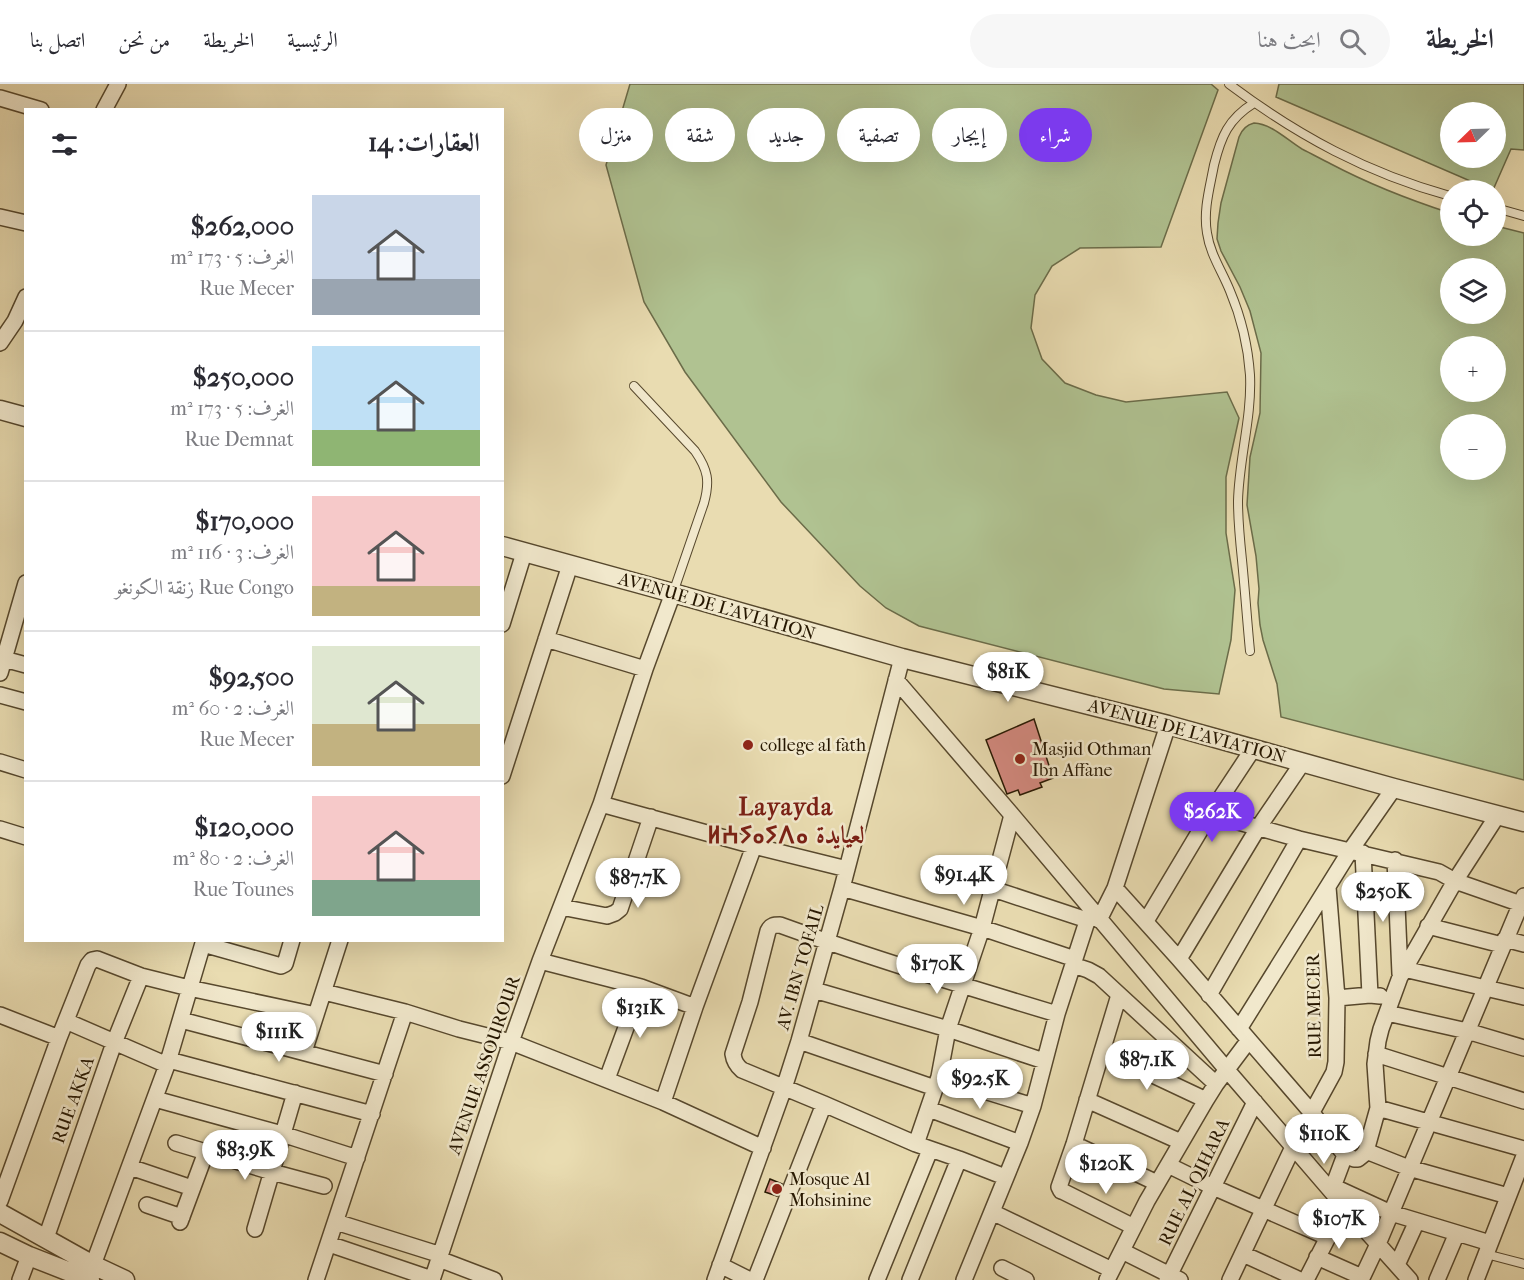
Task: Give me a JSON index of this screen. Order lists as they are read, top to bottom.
{
  "streets": {
    "street": [
      "AVENUE DE L'AVIATION",
      "AV. IBN TOFAIL",
      "RUE MECER",
      "AVENUE ASSOUROUR",
      "RUE AKKA",
      "RUE AL QIHARA"
    ]
  },
  "crossings": [
    ["AVENUE DE L'AVIATION", "AV. IBN TOFAIL"],
    ["AVENUE DE L'AVIATION", "AVENUE ASSOUROUR"]
  ],
  "districts": ["Layayda ⵍⵄⵢⴰⵢⴷⴰ لعيايدة"],
  "places": ["college al fath", "Masjid Othman Ibn Affane", "Mosque Al Mohsinine"],
  "north": "bottom left",
  "page": {
    "header": "الخريطة",
    "search": "ابحث هنا",
    "nav": [
      "الرئيسية",
      "الخريطة",
      "من نحن",
      "اتصل بنا"
    ],
    "map_buttons": ["+", "−"],
    "chip": [
      "شراء",
      "إيجار",
      "تصفية",
      "جديد",
      "شقة",
      "منزل"
    ],
    "heading": "العقارات: 14",
    "list": [
      {
        "name": "$262,000",
        "note": "الغرف: 5 · 173 m² · Rue Mecer"
      },
      {
        "name": "$250,000",
        "note": "الغرف: 5 · 173 m² · Rue Demnat"
      },
      {
        "name": "$170,000",
        "note": "الغرف: 3 · 116 m² · Rue Congo زنقة الكونغو"
      },
      {
        "name": "$92,500",
        "note": "الغرف: 2 · 60 m² · Rue Mecer"
      },
      {
        "name": "$120,000",
        "note": "الغرف: 2 · 80 m² · Rue Tounes"
      }
    ],
    "price": [
      "$81K",
      "$262K",
      "$91.4K",
      "$87.7K",
      "$250K",
      "$170K",
      "$131K",
      "$111K",
      "$87.1K",
      "$92.5K",
      "$110K",
      "$83.9K",
      "$120K",
      "$107K"
    ]
  }
}
